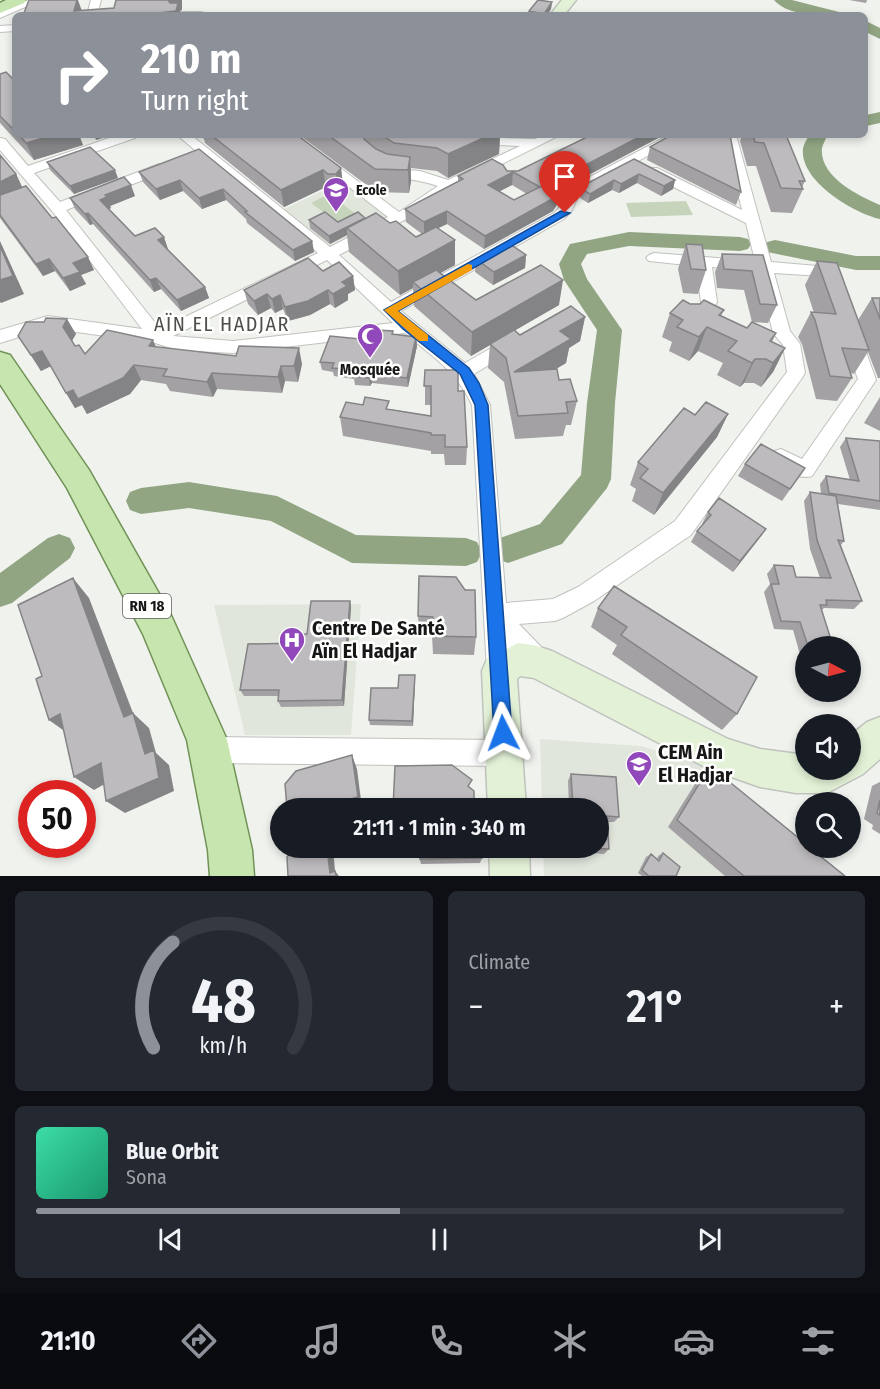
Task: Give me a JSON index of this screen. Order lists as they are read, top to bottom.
{
  "streets": {
    "main road": ["RN 18"]
  },
  "districts": ["AÏN EL HADJAR"],
  "places": {
    "school or university": ["Ecole", "CEM Ain El Hadjar"],
    "mosque": ["Mosquée"],
    "hospital": ["Centre De Santé Aïn El Hadjar"]
  },
  "north": "right",
  "page": {
    "turn": ["210 m", "Turn right"],
    "limit": "50",
    "trip": "21:11 · 1 min · 340 m",
    "tile": "Climate",
    "heat": ["−", "21°", "+"],
    "song": ["Blue Orbit", "Sona"],
    "tabs": "21:10",
    "gauge": ["48", "km/h"]
  }
}
